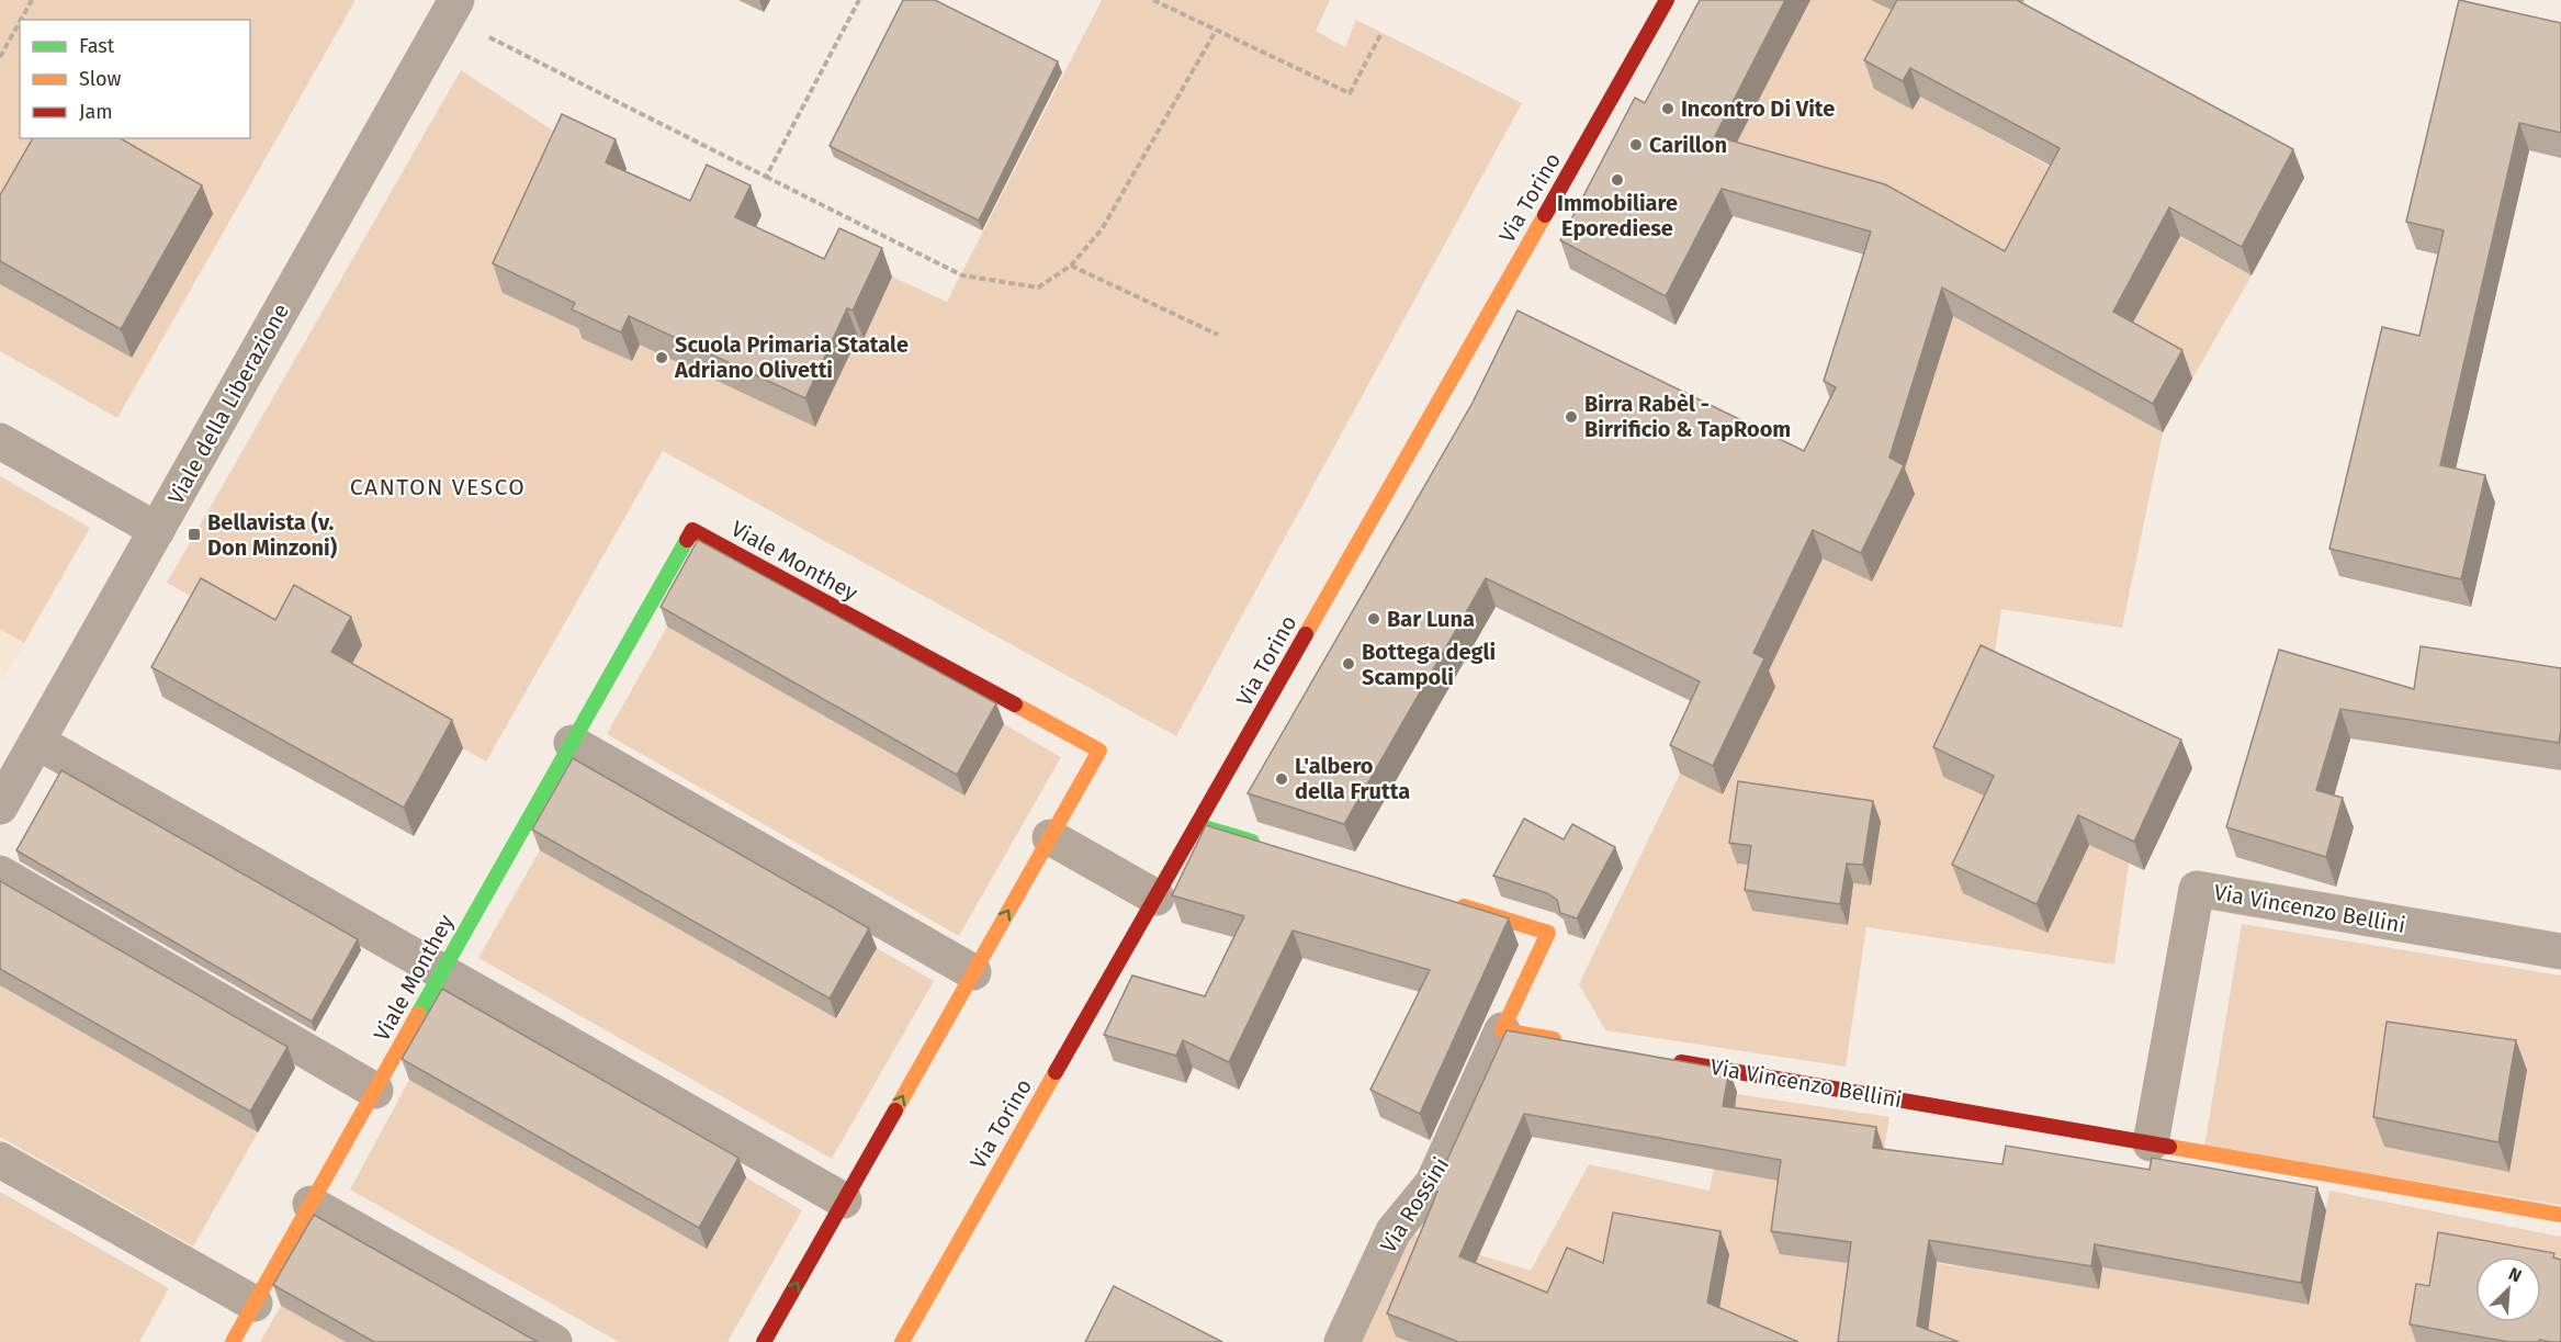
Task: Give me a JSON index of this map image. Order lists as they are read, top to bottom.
{
  "streets": {
    "street": [
      "Via Torino",
      "Viale della Liberazione",
      "Viale Monthey",
      "Via Vincenzo Bellini",
      "Via Rossini"
    ]
  },
  "districts": ["CANTON VESCO"],
  "places": {
    "other": [
      "Incontro Di Vite",
      "Carillon",
      "Immobiliare Eporediese",
      "Scuola Primaria Statale Adriano Olivetti",
      "Birra Rabèl - Birrificio & TapRoom",
      "Bar Luna",
      "Bottega degli Scampoli",
      "L'albero della Frutta"
    ],
    "transit": ["Bellavista (v. Don Minzoni)"]
  },
  "legend": ["Fast", "Slow", "Jam"],
  "north": "top right"
}
